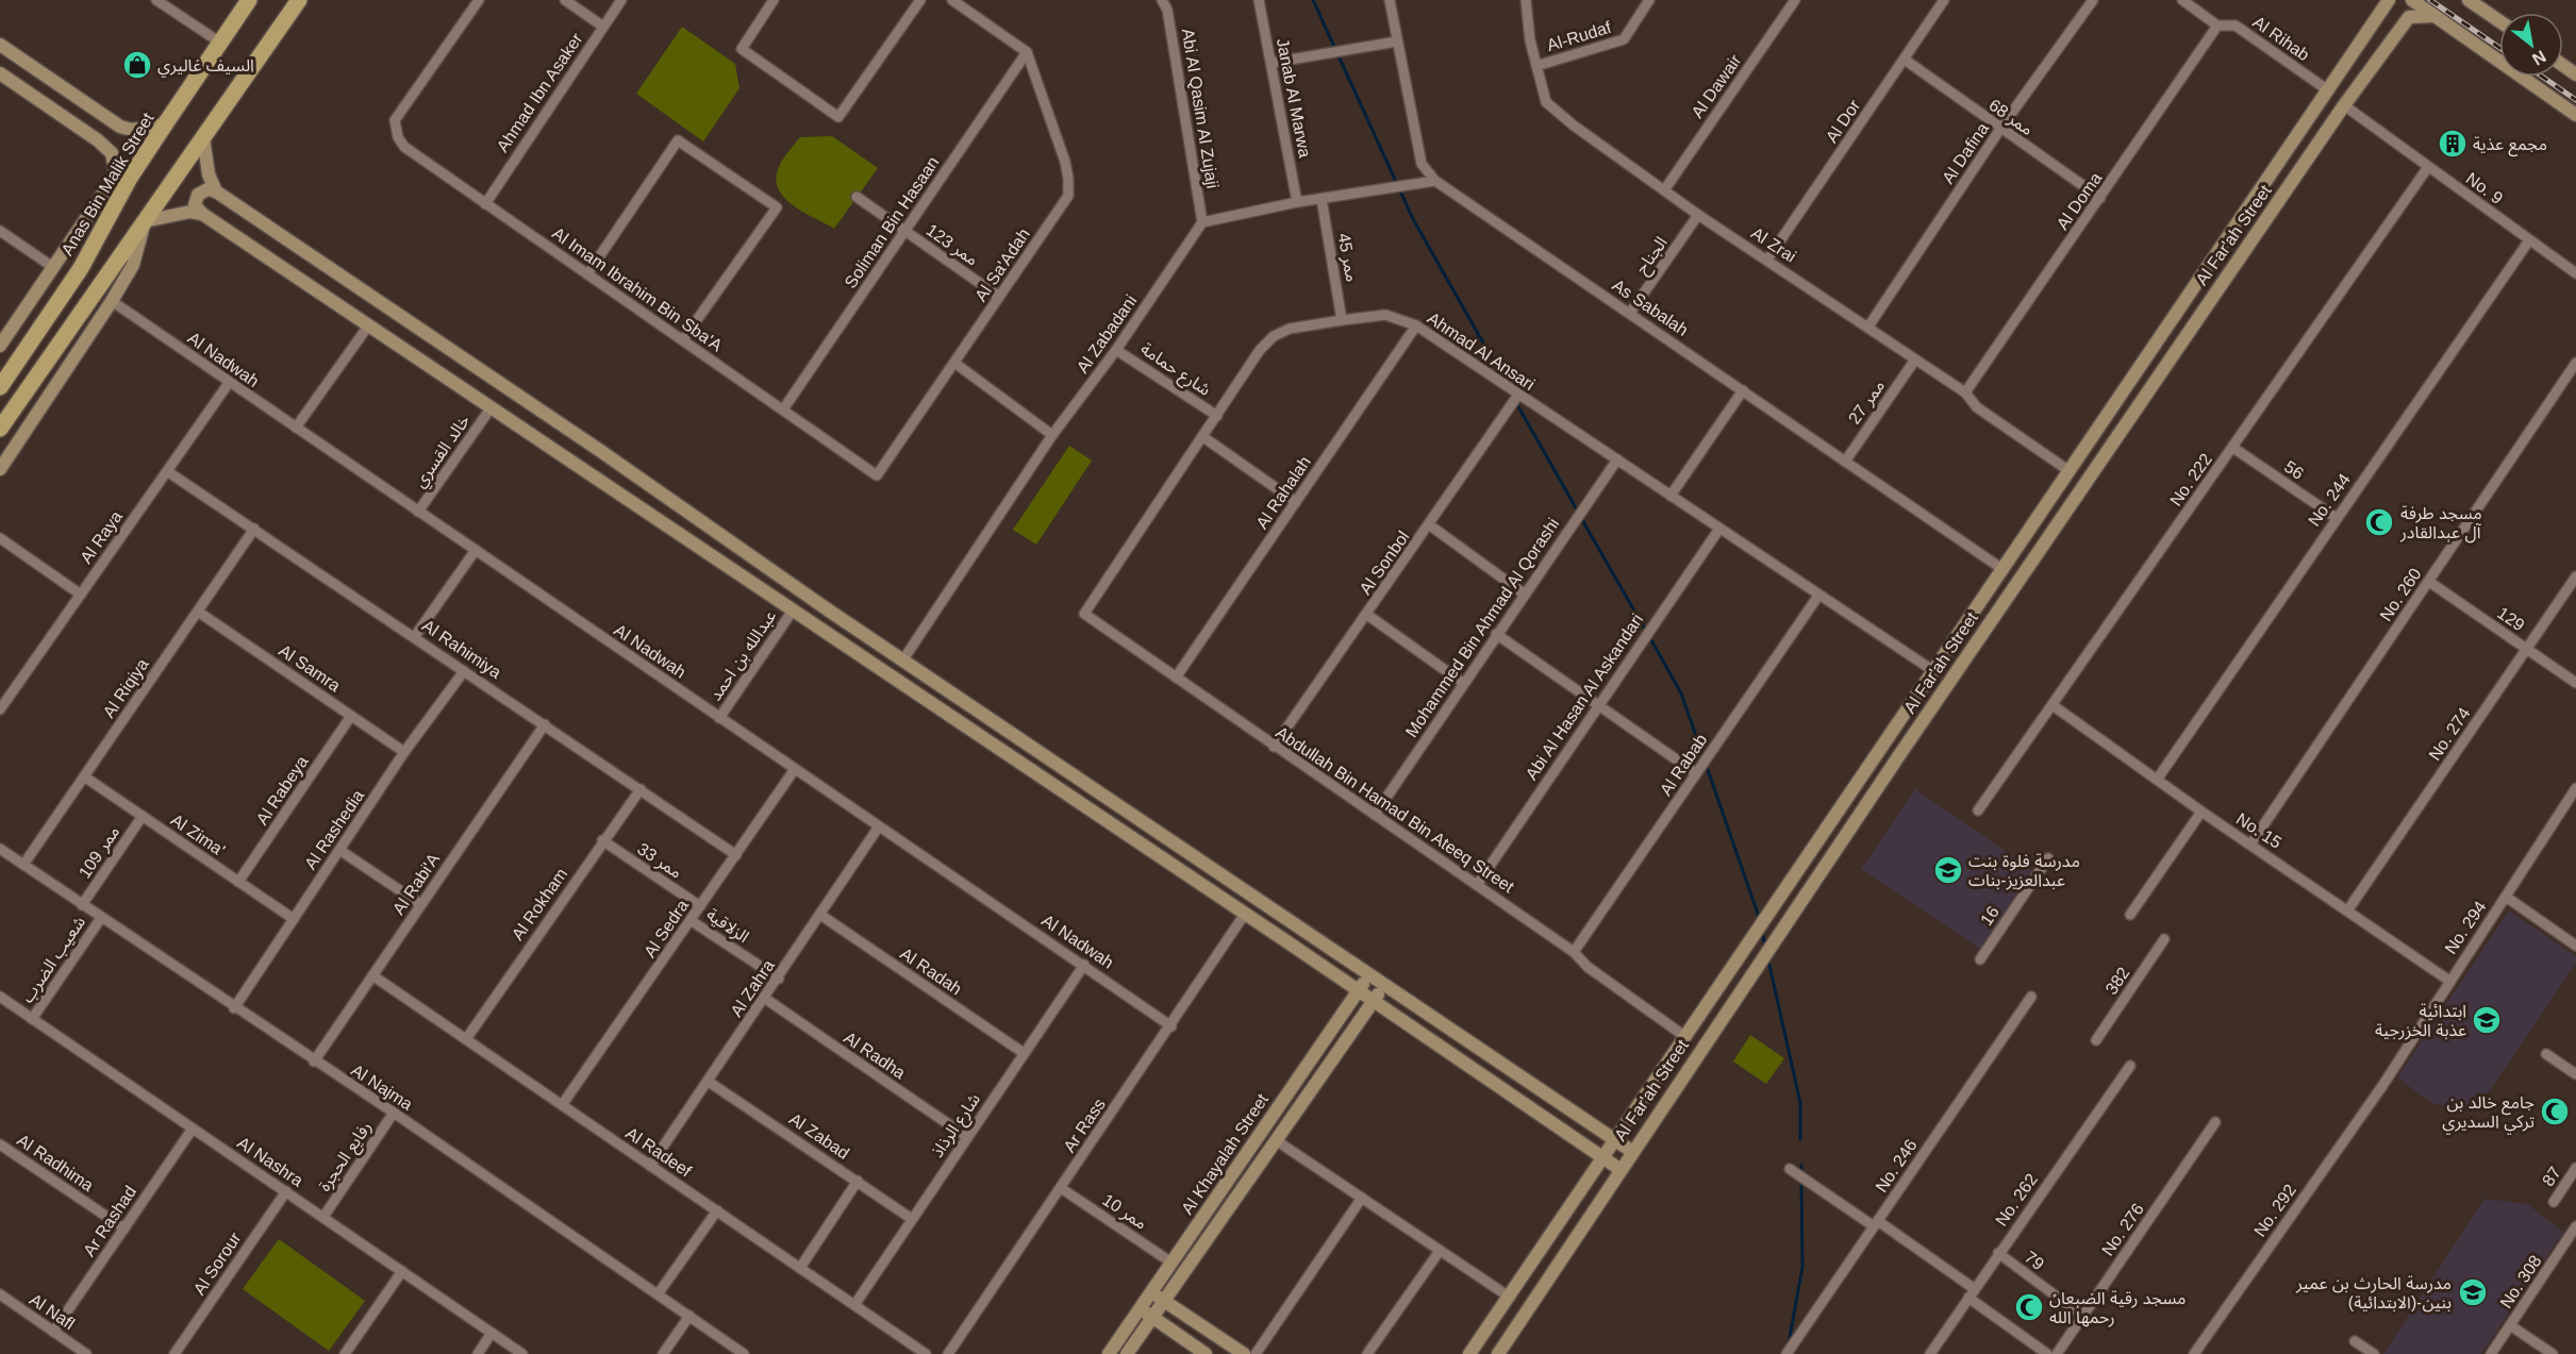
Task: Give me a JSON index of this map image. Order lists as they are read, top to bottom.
{
  "streets": {
    "main road": ["Anas Bin Malik Street"],
    "street": [
      "Al-Rudaf",
      "Al Rihab",
      "Al Dawair",
      "Ahmad Ibn Asaker",
      "Janab Al Marwa",
      "Abi Al Qasim Al Zujaji",
      "ممر 68",
      "Al Dor",
      "Al Dafina",
      "No. 9",
      "Al Doma",
      "Soliman Bin Hasaan",
      "Al Far'ah Street",
      "ممر 123",
      "Al Zrai",
      "الجناح",
      "ممر 45",
      "Al Sa'Adah",
      "Al Imam Ibrahim Bin Sba'A",
      "As Sabalah",
      "Al Zabadani",
      "Ahmad Al Ansari",
      "Al Nadwah",
      "شارع حمامة",
      "ممر 27",
      "خالد القسري",
      "56",
      "No. 222",
      "Al Rahalah",
      "No. 244",
      "Al Raya",
      "Al Sonbol",
      "No. 260",
      "129",
      "Mohammed Bin Ahmad Al Qorashi",
      "Al Rahimiya",
      "عبدالله بن احمد",
      "Al Samra",
      "Al Riqiya",
      "Abi Al Hasan Al Askandari",
      "No. 274",
      "Al Rabab",
      "Al Rabeya",
      "Abdullah Bin Hamad Bin Ateeq Street",
      "Al Rashedia",
      "No. 15",
      "Al Zima'",
      "ممر 109",
      "ممر 33",
      "Al Rabi'A",
      "Al Rokham",
      "16",
      "الزلاقية",
      "No. 294",
      "Al Sedra",
      "شعيب الضرب",
      "Al Radah",
      "382",
      "Al Zahra",
      "Al Radha",
      "Al Najma",
      "شارع الرذاذ",
      "Ar Rass",
      "Al Zabad",
      "Al Radeef",
      "Al Khayalah Street",
      "رفايع الحجرة",
      "Al Nashra",
      "Al Radhima",
      "No. 246",
      "87",
      "No. 262",
      "No. 292",
      "ممر 10",
      "Ar Rashad",
      "No. 276",
      "79",
      "Al Sorour",
      "No. 308",
      "Al Nafl"
    ]
  },
  "crossings": [
    ["Al-Rudaf", "Al Zrai"],
    ["Al Rihab", "Al Doma"],
    ["Al Rihab", "Al Far'ah Street"],
    ["Al Dawair", "Al Zrai"],
    ["Ahmad Ibn Asaker", "Al Imam Ibrahim Bin Sba'A"],
    ["Abi Al Qasim Al Zujaji", "Al Zabadani"],
    ["ممر 68", "Al Dor"],
    ["ممر 68", "Al Dafina"],
    ["ممر 68", "Al Doma"],
    ["Al Dor", "Al Zrai"],
    ["Al Dafina", "Al Zrai"],
    ["No. 9", "Al Far'ah Street"],
    ["No. 9", "No. 222"],
    ["No. 9", "No. 244"],
    ["Al Doma", "Al Zrai"],
    ["Soliman Bin Hasaan", "ممر 123"],
    ["Soliman Bin Hasaan", "Al Sa'Adah"],
    ["Soliman Bin Hasaan", "Al Imam Ibrahim Bin Sba'A"],
    ["Al Far'ah Street", "Al Zrai"],
    ["Al Far'ah Street", "As Sabalah"],
    ["Al Far'ah Street", "Ahmad Al Ansari"],
    ["Al Far'ah Street", "Abdullah Bin Hamad Bin Ateeq Street"],
    ["ممر 123", "Al Sa'Adah"],
    ["Al Zrai", "الجناح"],
    ["Al Zrai", "ممر 27"],
    ["الجناح", "As Sabalah"],
    ["ممر 45", "Ahmad Al Ansari"],
    ["Al Sa'Adah", "Al Imam Ibrahim Bin Sba'A"],
    ["As Sabalah", "ممر 27"],
    ["Al Zabadani", "شارع حمامة"],
    ["Ahmad Al Ansari", "شارع حمامة"],
    ["Ahmad Al Ansari", "Al Rahalah"],
    ["Ahmad Al Ansari", "Al Sonbol"],
    ["Ahmad Al Ansari", "Mohammed Bin Ahmad Al Qorashi"],
    ["Ahmad Al Ansari", "Abi Al Hasan Al Askandari"],
    ["Ahmad Al Ansari", "Al Rabab"],
    ["Ahmad Al Ansari", "Abdullah Bin Hamad Bin Ateeq Street"],
    ["Al Nadwah", "خالد القسري"],
    ["Al Nadwah", "Al Raya"],
    ["Al Nadwah", "عبدالله بن احمد"],
    ["Al Nadwah", "Al Sedra"],
    ["Al Nadwah", "Al Zahra"],
    ["Al Nadwah", "شارع الرذاذ"],
    ["Al Nadwah", "Ar Rass"],
    ["56", "No. 222"],
    ["56", "No. 244"],
    ["No. 222", "No. 15"],
    ["Al Rahalah", "Abdullah Bin Hamad Bin Ateeq Street"],
    ["No. 244", "No. 15"],
    ["Al Raya", "Al Rahimiya"],
    ["Al Sonbol", "Abdullah Bin Hamad Bin Ateeq Street"],
    ["No. 260", "129"],
    ["No. 260", "No. 15"],
    ["129", "No. 274"],
    ["Mohammed Bin Ahmad Al Qorashi", "Abdullah Bin Hamad Bin Ateeq Street"],
    ["Al Rahimiya", "Al Riqiya"],
    ["Al Rahimiya", "Al Rashedia"],
    ["Al Rahimiya", "Al Rabi'A"],
    ["Al Rahimiya", "Al Rokham"],
    ["Al Rahimiya", "Al Sedra"],
    ["Al Samra", "Al Riqiya"],
    ["Al Samra", "Al Rabeya"],
    ["Al Samra", "Al Rashedia"],
    ["Al Riqiya", "Al Zima'"],
    ["Al Riqiya", "Al Najma"],
    ["Abi Al Hasan Al Askandari", "Abdullah Bin Hamad Bin Ateeq Street"],
    ["No. 274", "No. 15"],
    ["Al Rabab", "Abdullah Bin Hamad Bin Ateeq Street"],
    ["Al Rabeya", "Al Zima'"],
    ["Al Rashedia", "Al Zima'"],
    ["Al Rashedia", "Al Najma"],
    ["No. 15", "No. 294"],
    ["Al Zima'", "ممر 109"],
    ["ممر 109", "Al Najma"],
    ["ممر 33", "Al Rokham"],
    ["ممر 33", "Al Sedra"],
    ["Al Rabi'A", "Al Najma"],
    ["Al Rabi'A", "Al Radeef"],
    ["Al Rokham", "Al Radeef"],
    ["الزلاقية", "Al Sedra"],
    ["الزلاقية", "Al Zahra"],
    ["No. 294", "No. 292"],
    ["Al Sedra", "Al Radeef"],
    ["شعيب الضرب", "Al Najma"],
    ["شعيب الضرب", "Al Nashra"],
    ["Al Radah", "Al Zahra"],
    ["Al Radah", "شارع الرذاذ"],
    ["Al Zahra", "Al Radha"],
    ["Al Zahra", "Al Zabad"],
    ["Al Zahra", "Al Radeef"],
    ["Al Radha", "شارع الرذاذ"],
    ["Al Najma", "رفايع الحجرة"],
    ["شارع الرذاذ", "Al Zabad"],
    ["شارع الرذاذ", "Al Radeef"],
    ["Ar Rass", "ممر 10"],
    ["Al Khayalah Street", "ممر 10"],
    ["رفايع الحجرة", "Al Nashra"],
    ["Al Nashra", "Ar Rashad"],
    ["Al Nashra", "Al Sorour"],
    ["Al Radhima", "Ar Rashad"],
    ["No. 262", "79"],
    ["Ar Rashad", "Al Nafl"],
    ["No. 276", "79"]
  ],
  "places": {
    "shop": ["السيف غاليري"],
    "building": ["مجمع عذية"],
    "mosque": ["مسجد طرفة آل عبدالقادر", "جامع خالد بن تركي السديري", "مسجد رقية الضبعان رحمها الله"],
    "school or university": ["مدرسة فلوة بنت عبدالعزيز-بنات", "ابتدائية عذبة الخزرجية", "مدرسة الحارث بن عمير (الابتدائية)-بنين"]
  },
  "north": "bottom right"
}
